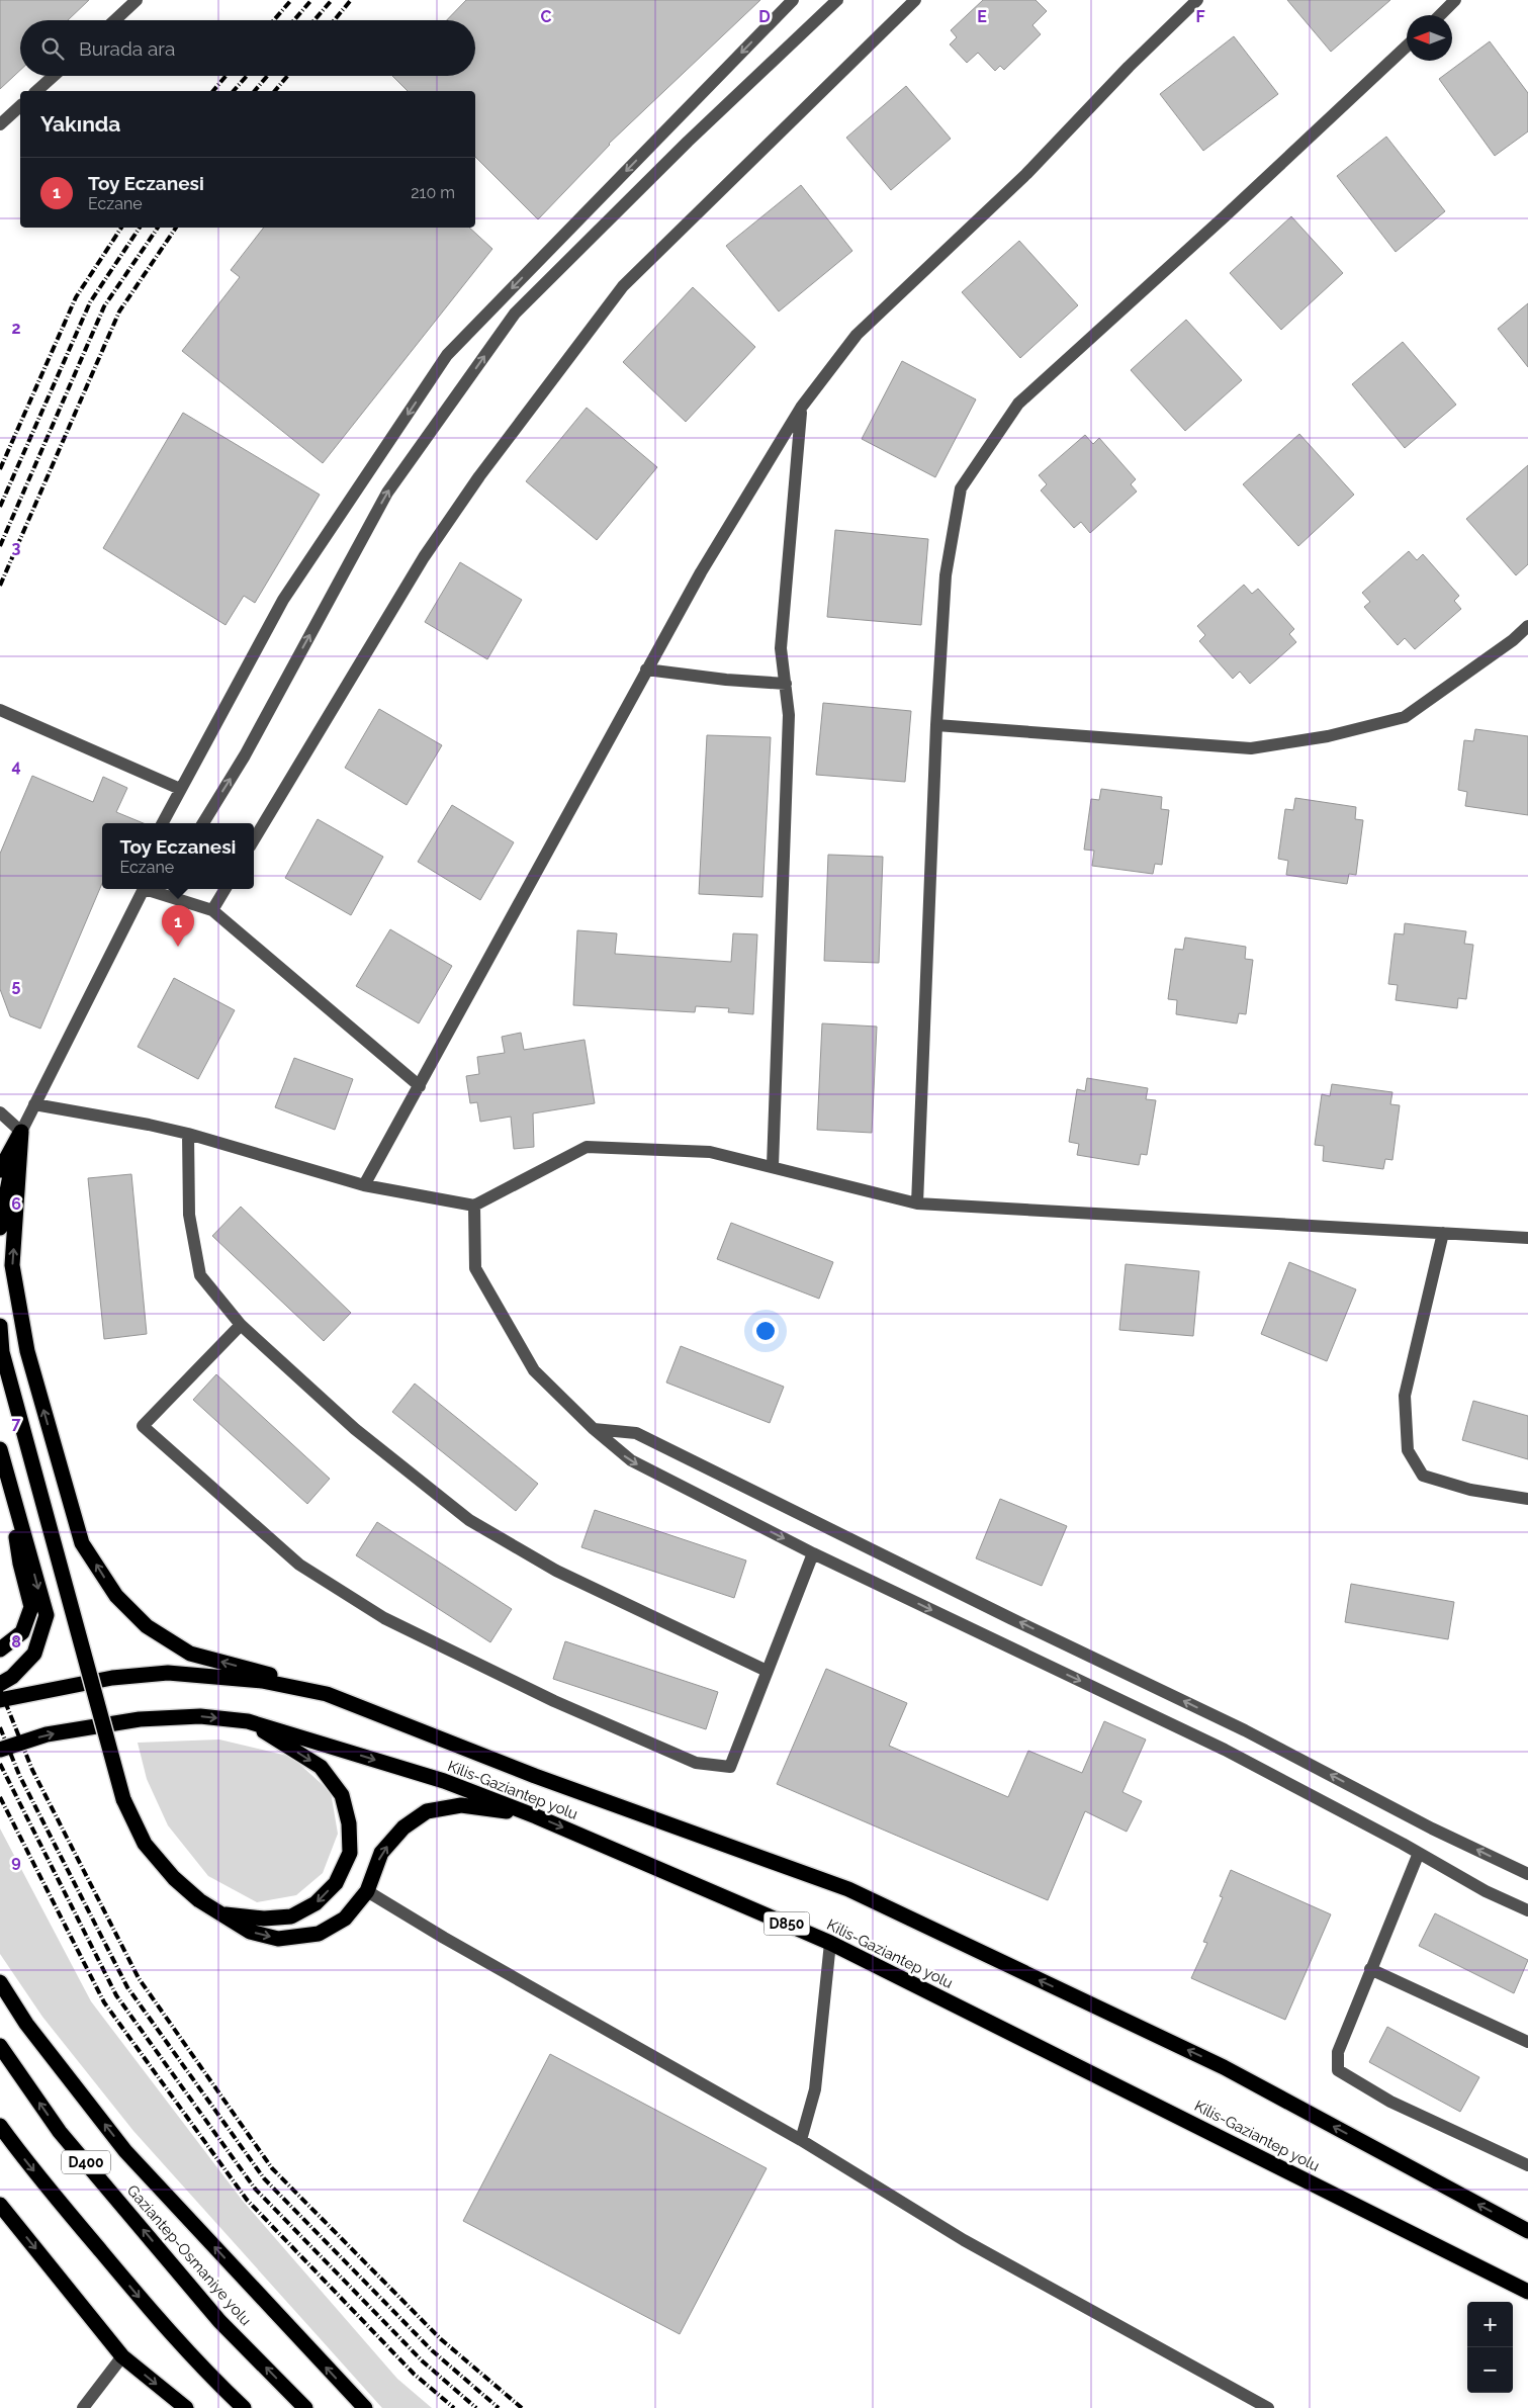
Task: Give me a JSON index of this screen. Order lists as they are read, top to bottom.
{
  "streets": {
    "highway": [
      "Kilis-Gaziantep yolu",
      "D850",
      "D400",
      "Gaziantep-Osmaniye yolu"
    ]
  },
  "north": "left",
  "page": {
    "search": "Burada ara",
    "heading": "Yakında",
    "list": [
      {
        "mark": "1",
        "name": "Toy Eczanesi",
        "note": "Eczane",
        "value": "210 m"
      }
    ],
    "popup": ["Toy Eczanesi", "Eczane"],
    "pins": "1",
    "map_buttons": ["+", "−"]
  },
  "grid": {
    "columns": [
      "C",
      "D",
      "E",
      "F"
    ],
    "rows": [
      "2",
      "3",
      "4",
      "5",
      "6",
      "7",
      "8",
      "9"
    ]
  }
}
